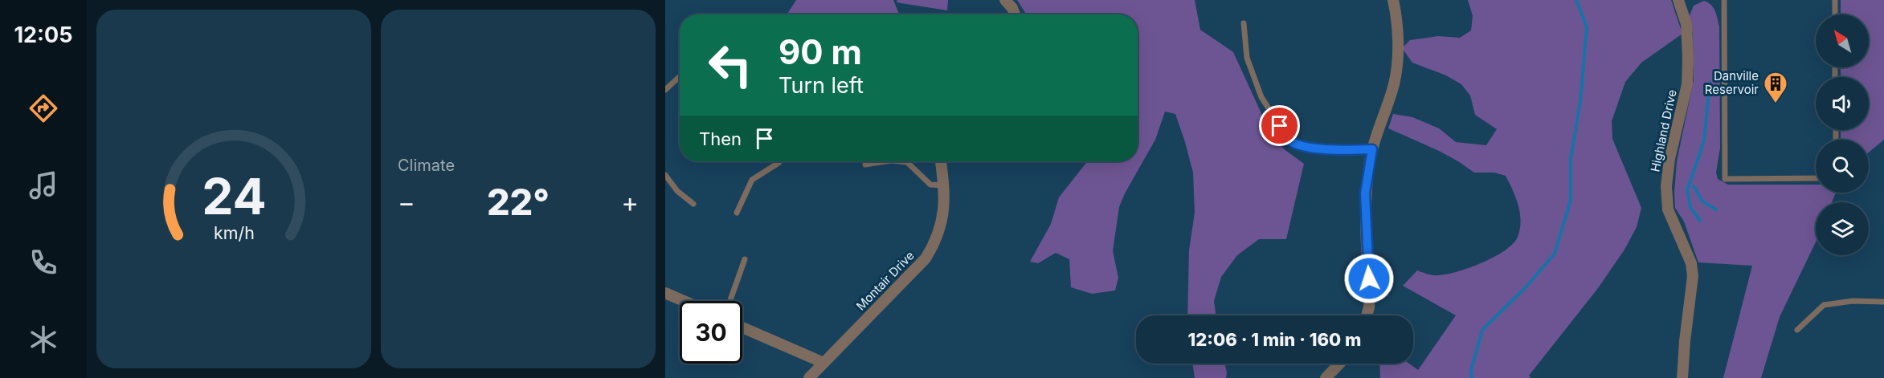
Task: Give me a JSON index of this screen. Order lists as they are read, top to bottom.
{
  "streets": {
    "street": ["Highland Drive", "Montair Drive"]
  },
  "places": {
    "building": ["Danville Reservoir"]
  },
  "north": "top left",
  "page": {
    "tabs": "12:05",
    "tile": "Climate",
    "turn": ["90 m", "Turn left"],
    "then": "Then",
    "heat": ["−", "22°", "+"],
    "limit": "30",
    "trip": "12:06 · 1 min · 160 m",
    "gauge": ["24", "km/h"]
  }
}
